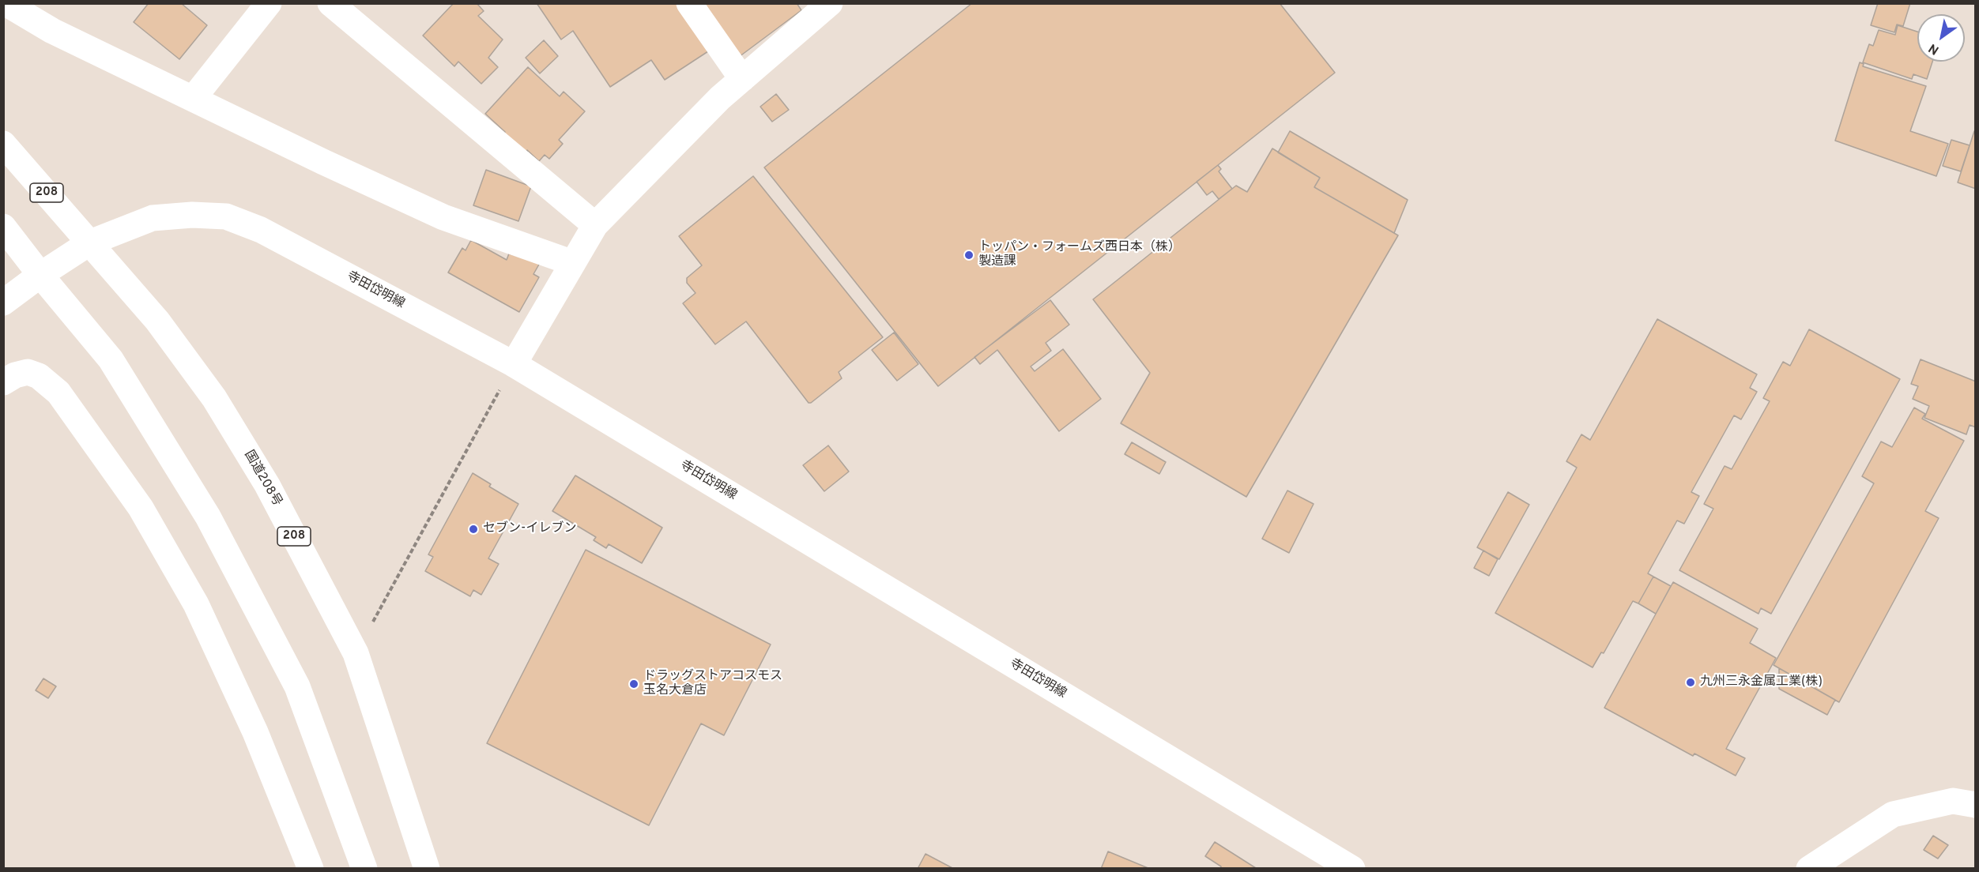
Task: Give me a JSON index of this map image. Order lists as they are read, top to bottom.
{
  "streets": {
    "main road": ["208", "寺田岱明線", "国道208号"]
  },
  "crossings": [
    ["寺田岱明線", "国道208号"]
  ],
  "places": [
    "トッパン・フォームズ西日本（株） 製造課",
    "セブン-イレブン",
    "九州三永金属工業(株)",
    "ドラッグストアコスモス 玉名大倉店"
  ],
  "north": "bottom left"
}
